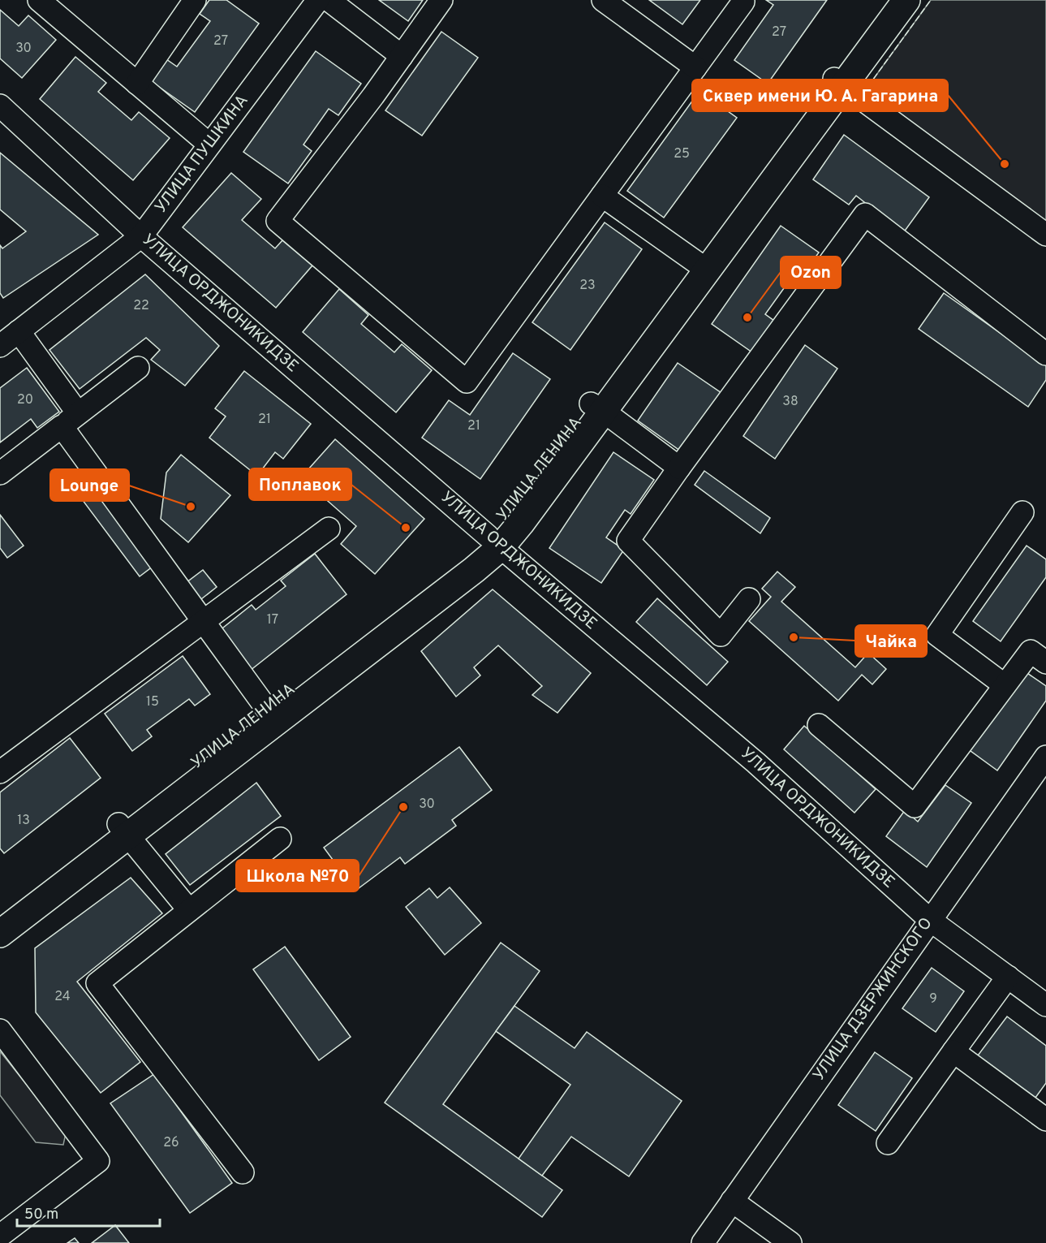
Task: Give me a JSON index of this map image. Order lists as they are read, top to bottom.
{
  "streets": {
    "main road": ["УЛИЦА ЛЕНИНА"],
    "street": ["УЛИЦА ПУШКИНА", "УЛИЦА ОРДЖОНИКИДЗЕ", "УЛИЦА ДЗЕРЖИНСКОГО"]
  },
  "crossings": [
    ["УЛИЦА ПУШКИНА", "УЛИЦА ОРДЖОНИКИДЗЕ"],
    ["УЛИЦА ОРДЖОНИКИДЗЕ", "УЛИЦА ЛЕНИНА"],
    ["УЛИЦА ОРДЖОНИКИДЗЕ", "УЛИЦА ДЗЕРЖИНСКОГО"]
  ],
  "places": [
    "Сквер имени Ю. А. Гагарина",
    "Ozon",
    "Lounge",
    "Поплавок",
    "Чайка",
    "Школа №70"
  ],
  "house_numbers": [
    "27",
    "27",
    "30",
    "25",
    "23",
    "22",
    "20",
    "38",
    "21",
    "21",
    "17",
    "15",
    "30",
    "13",
    "24",
    "9",
    "26"
  ],
  "scale_bar": "50 m"
}
